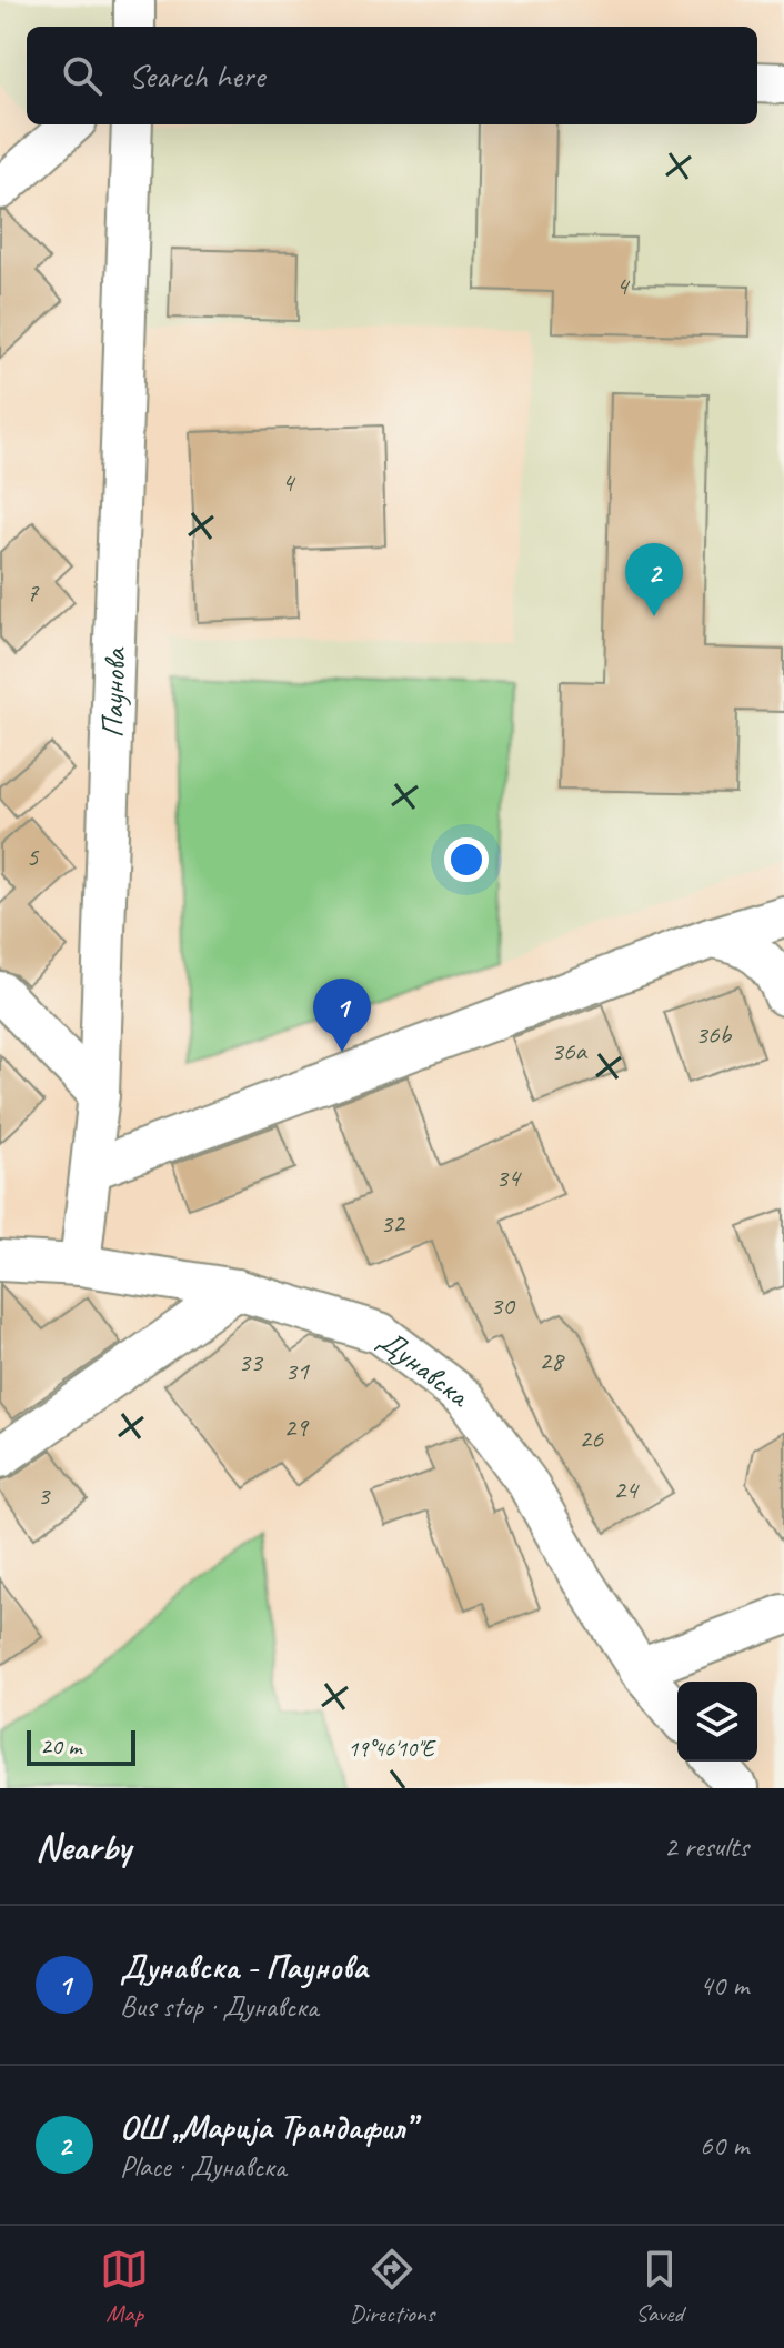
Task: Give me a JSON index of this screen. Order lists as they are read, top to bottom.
{
  "streets": {
    "street": ["Паунова", "Дунавска"]
  },
  "crossings": [
    ["Паунова", "Дунавска"]
  ],
  "house_numbers": [
    "4",
    "4",
    "7",
    "5",
    "36b",
    "36a",
    "34",
    "32",
    "30",
    "28",
    "33",
    "31",
    "29",
    "26",
    "24",
    "3"
  ],
  "scale_bar": "20 m",
  "page": {
    "search": "Search here",
    "pins": ["2", "1"],
    "scale": "20 m",
    "heading": ["Nearby", "2 results"],
    "list": [
      {
        "mark": "1",
        "name": "Дунавска - Паунова",
        "note": "Bus stop · Дунавска",
        "value": "40 m"
      },
      {
        "mark": "2",
        "name": "ОШ „Марија Трандафил”",
        "note": "Place · Дунавска",
        "value": "60 m"
      }
    ],
    "nav": ["Map", "Directions", "Saved"]
  },
  "coordinates": ["19°46'10\"E"]
}
